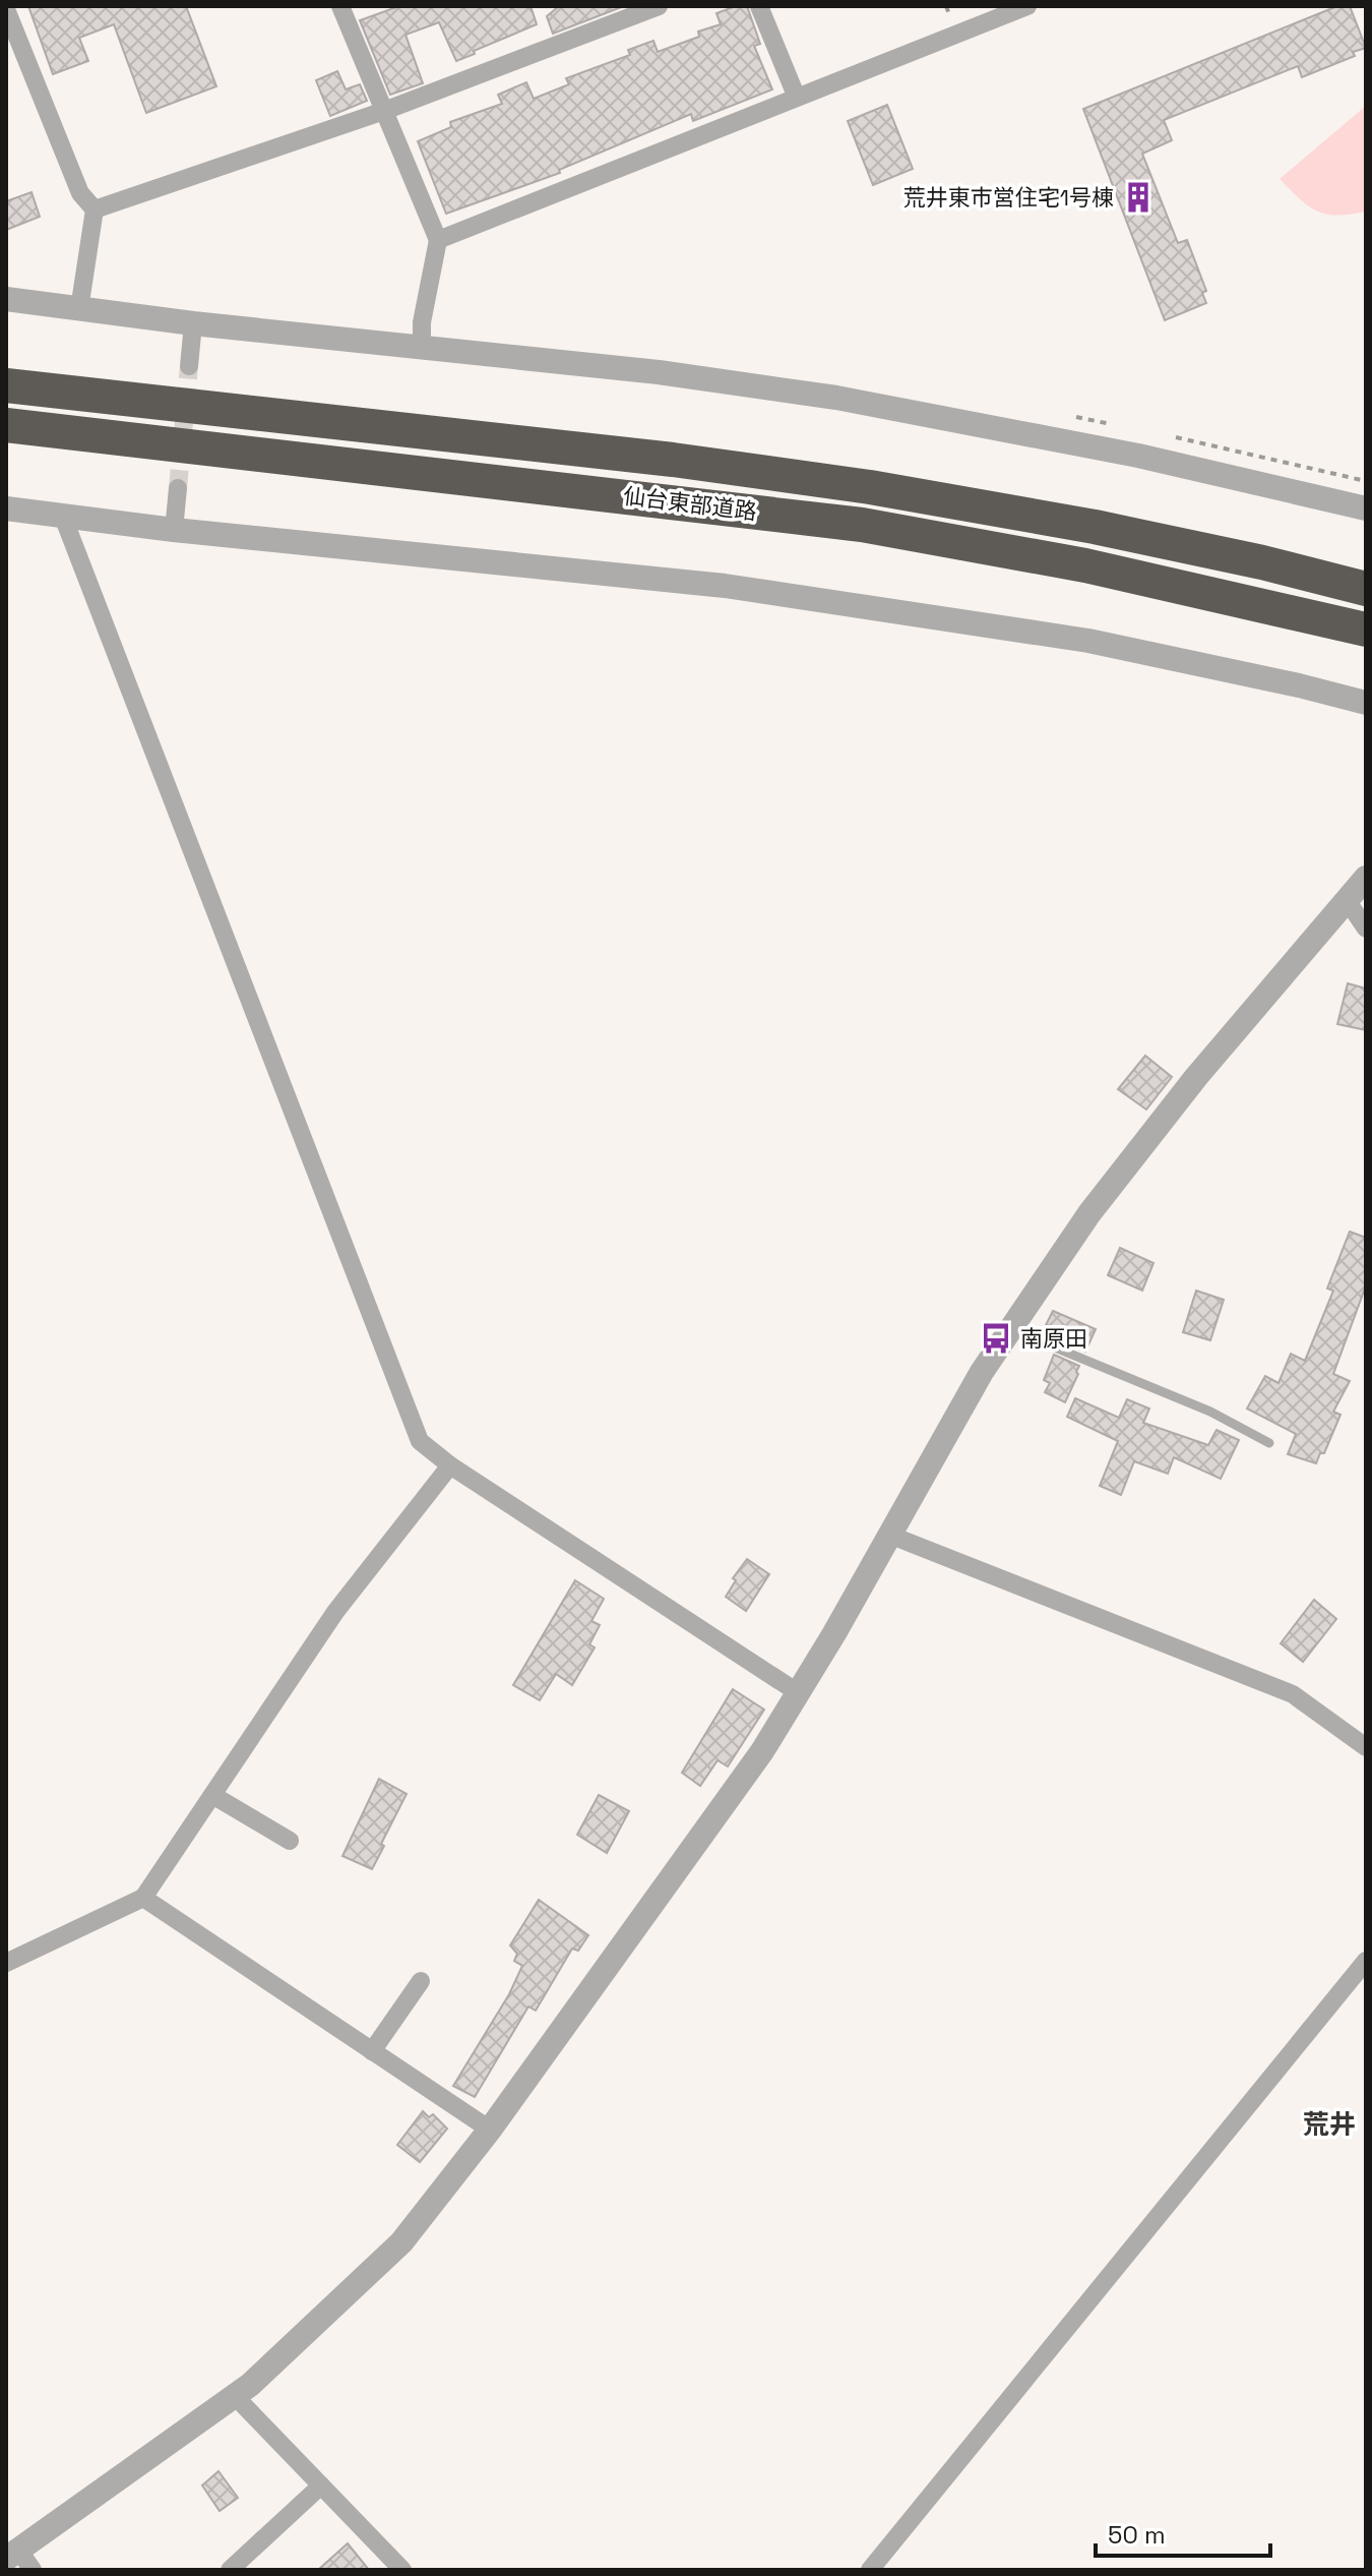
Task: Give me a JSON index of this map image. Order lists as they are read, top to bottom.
{
  "streets": {
    "highway": ["仙台東部道路"]
  },
  "districts": ["荒井"],
  "places": {
    "building": ["荒井東市営住宅1号棟"],
    "bus stop": ["南原田"]
  },
  "scale_bar": "50 m"
}
